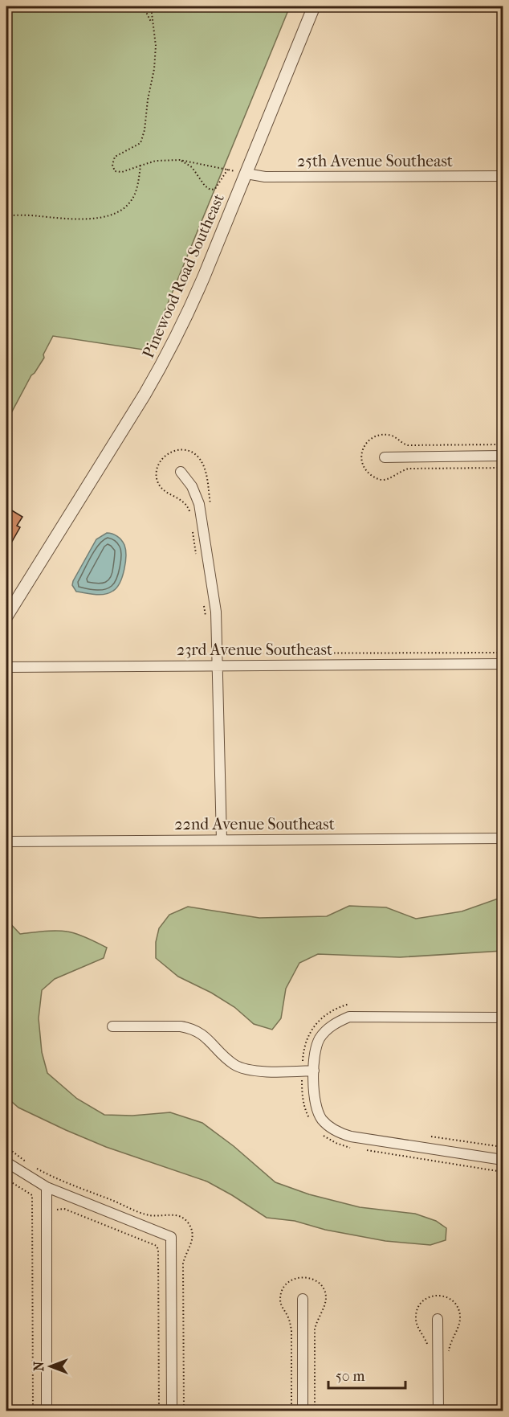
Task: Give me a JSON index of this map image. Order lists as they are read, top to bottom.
{
  "streets": {
    "street": [
      "25th Avenue Southeast",
      "Pinewood Road Southeast",
      "23rd Avenue Southeast",
      "22nd Avenue Southeast"
    ]
  },
  "crossings": [
    ["25th Avenue Southeast", "Pinewood Road Southeast"]
  ],
  "scale_bar": "50 m",
  "north": "left"
}
